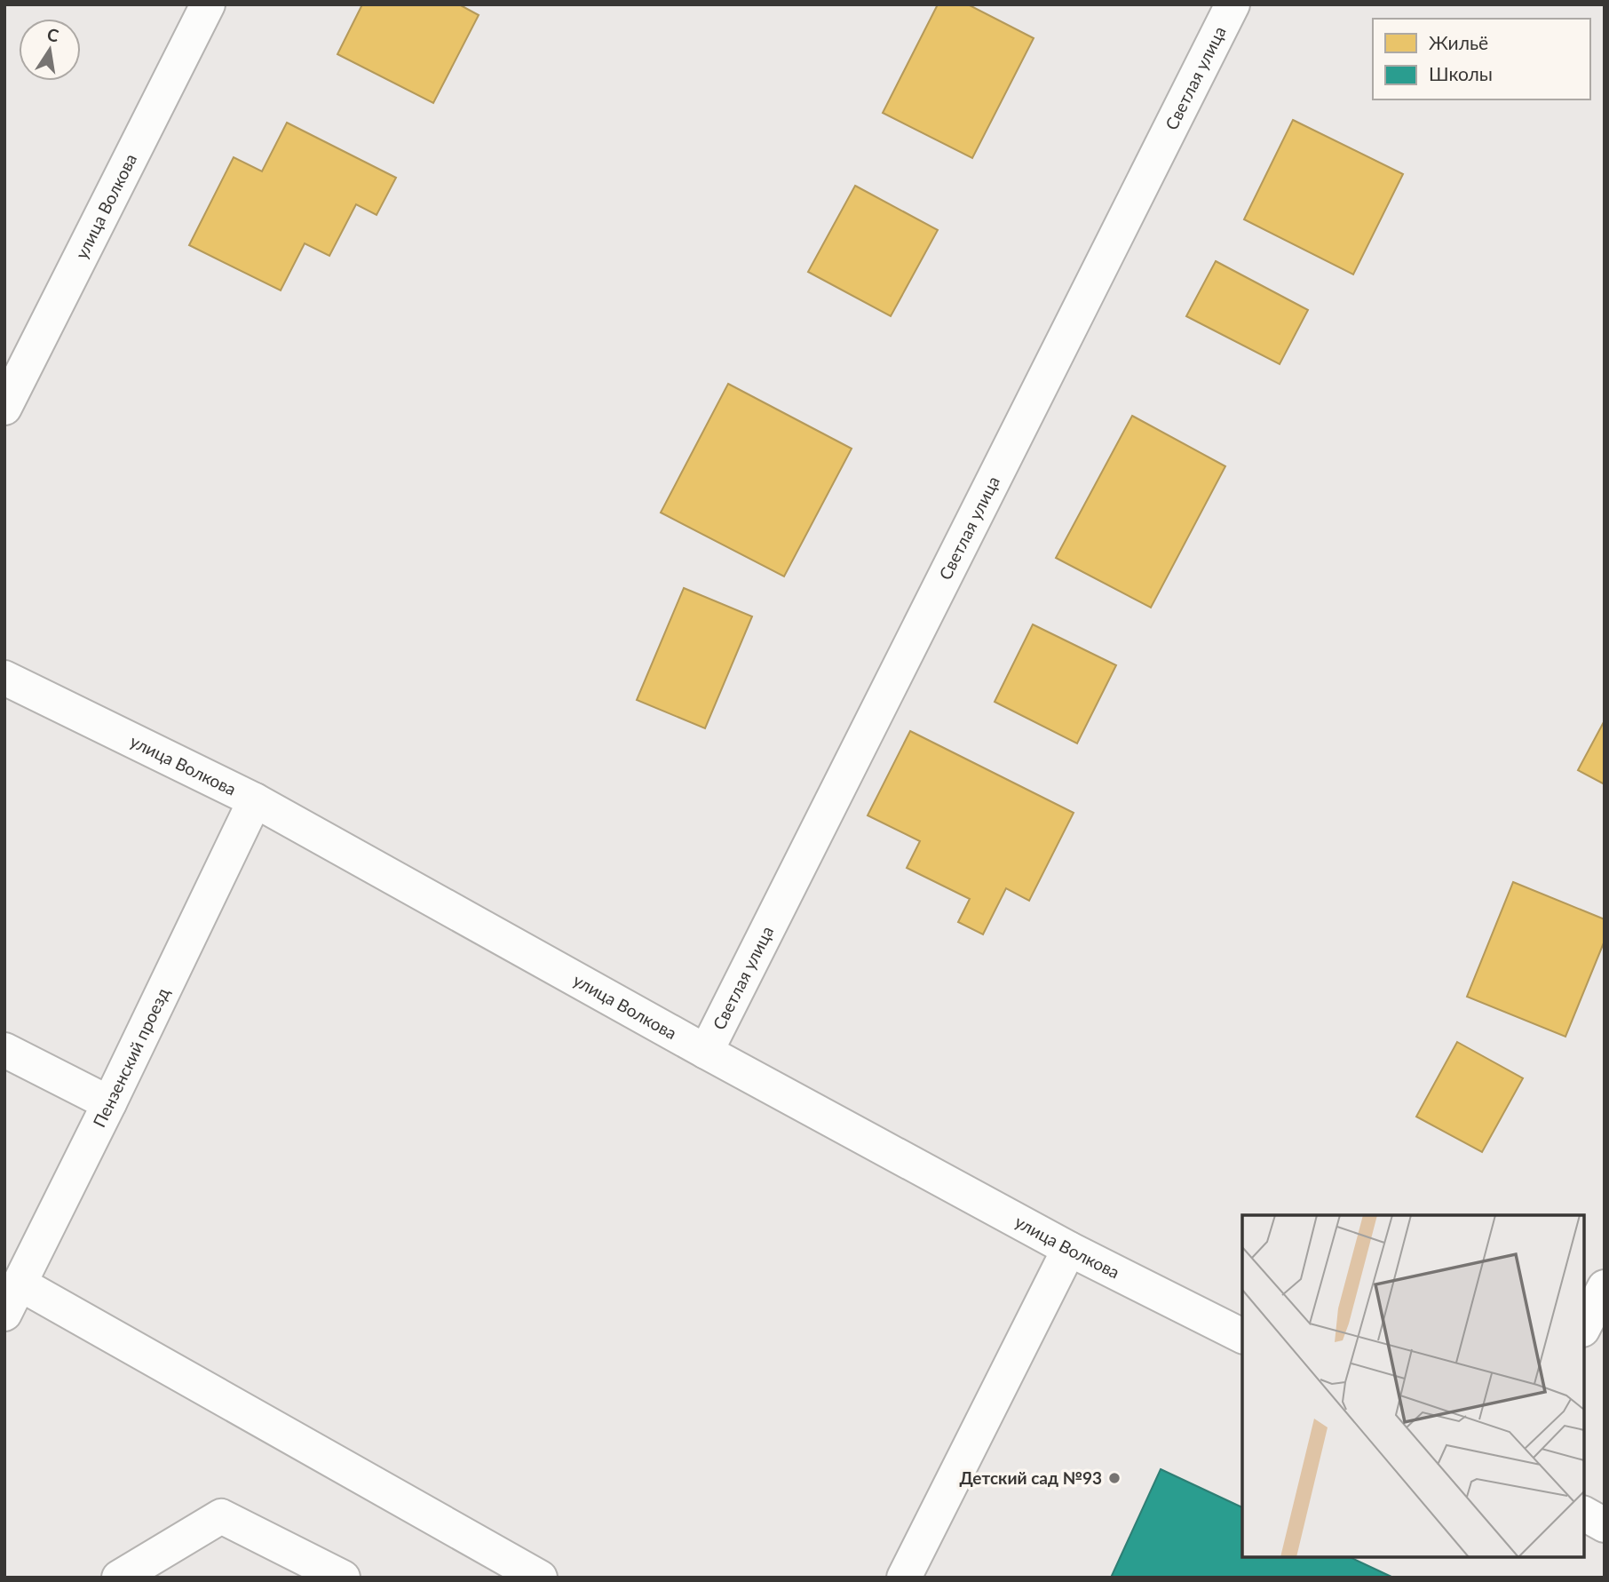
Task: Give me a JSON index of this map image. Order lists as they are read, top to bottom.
{
  "streets": {
    "street": ["Светлая улица", "улица Волкова", "Пензенский проезд"]
  },
  "crossings": [
    ["Светлая улица", "улица Волкова"],
    ["улица Волкова", "Пензенский проезд"]
  ],
  "places": ["Детский сад №93"],
  "legend": ["Жильё", "Школы"],
  "north": "top"
}
